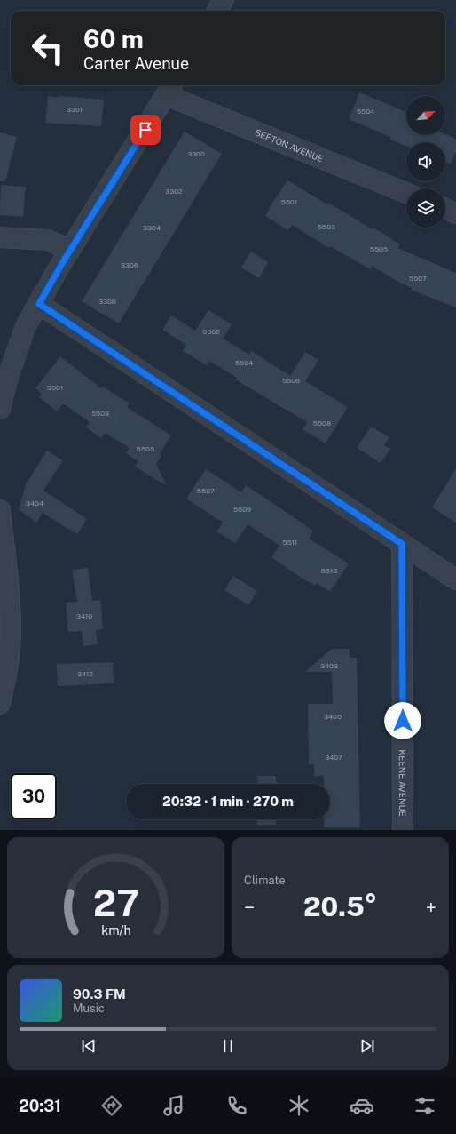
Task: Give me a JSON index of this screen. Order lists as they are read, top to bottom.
{
  "streets": {
    "street": ["SEFTON AVENUE", "KEENE AVENUE"]
  },
  "house_numbers": [
    "3301",
    "5504",
    "3300",
    "3302",
    "5501",
    "5503",
    "3304",
    "5505",
    "3306",
    "5507",
    "3308",
    "5502",
    "5504",
    "5506",
    "5501",
    "5503",
    "5508",
    "5505",
    "5507",
    "3404",
    "5509",
    "5511",
    "5513",
    "3410",
    "3403",
    "3412",
    "3405",
    "3407"
  ],
  "north": "top right",
  "page": {
    "turn": ["60 m", "Carter Avenue"],
    "limit": "30",
    "trip": "20:32 · 1 min · 270 m",
    "tile": "Climate",
    "heat": ["−", "20.5°", "+"],
    "song": ["90.3 FM", "Music"],
    "tabs": "20:31",
    "gauge": ["27", "km/h"]
  }
}
